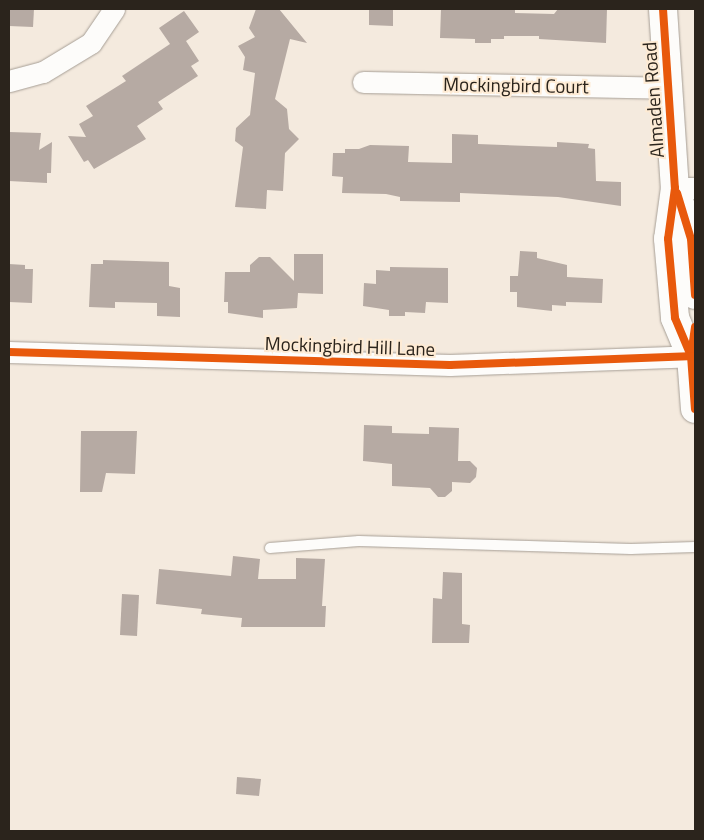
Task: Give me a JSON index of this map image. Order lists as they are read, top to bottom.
{
  "streets": {
    "street": ["Mockingbird Court", "Almaden Road", "Mockingbird Hill Lane"]
  },
  "crossings": [
    ["Mockingbird Court", "Almaden Road"],
    ["Almaden Road", "Mockingbird Hill Lane"]
  ]
}
